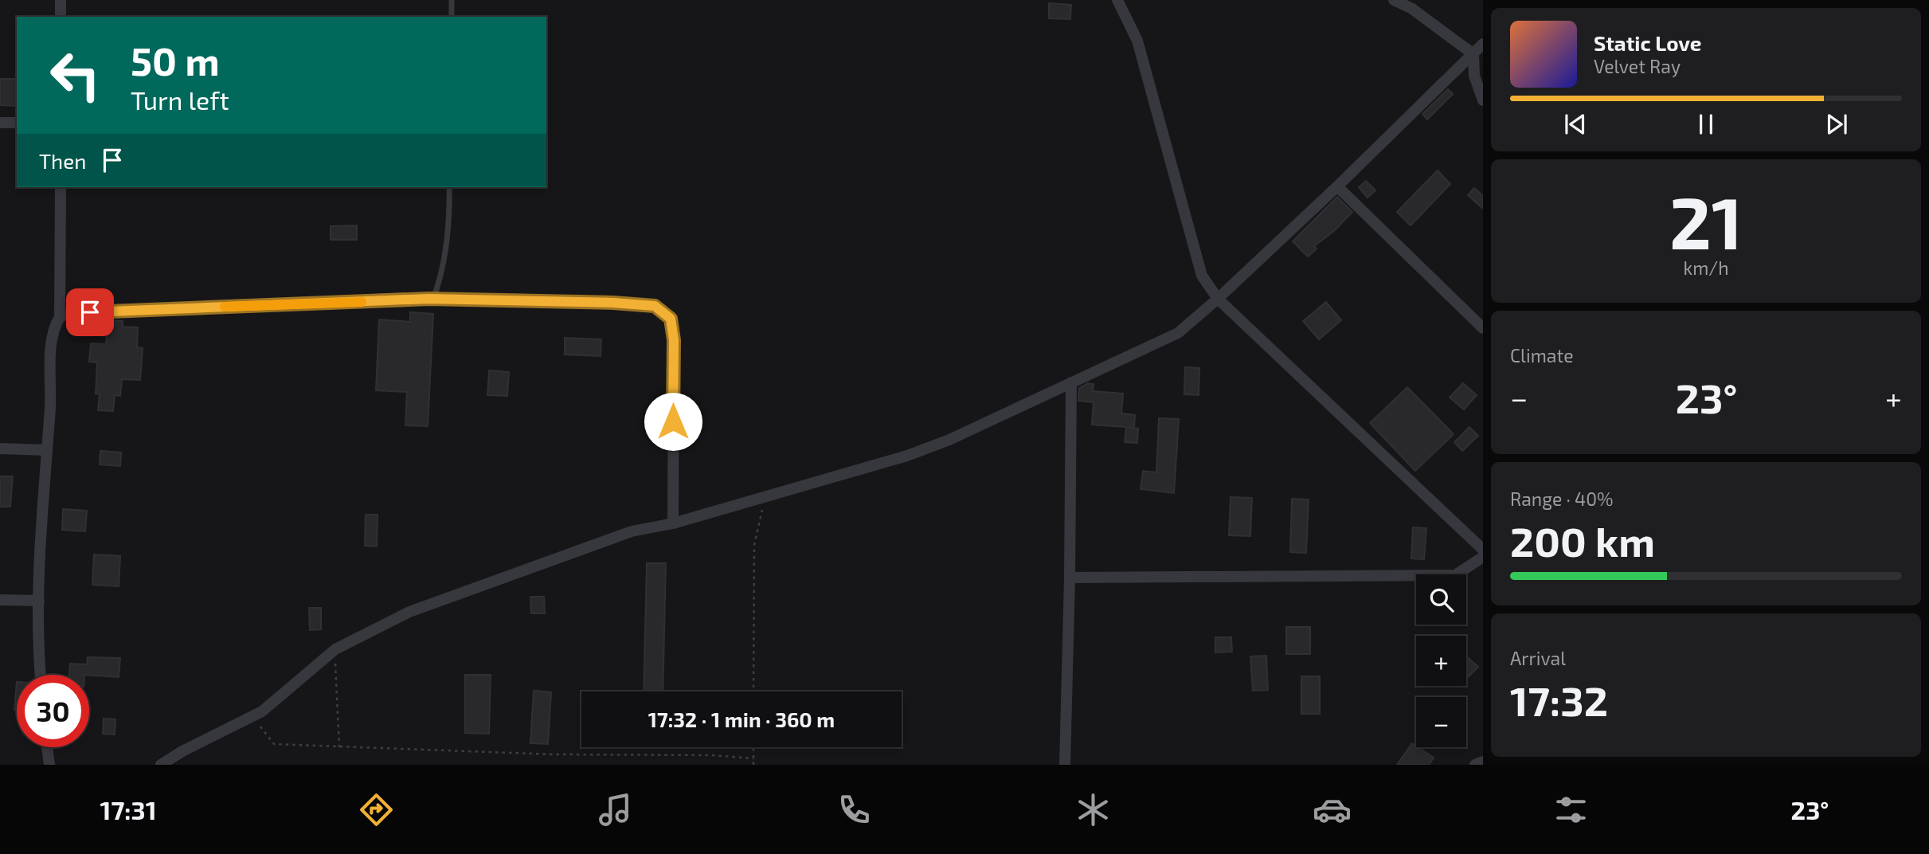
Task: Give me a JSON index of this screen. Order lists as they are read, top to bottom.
{
  "page": {
    "turn": ["50 m", "Turn left"],
    "song": ["Static Love", "Velvet Ray"],
    "then": "Then",
    "tile": [
      ["21", "km/h"],
      "Climate",
      ["Range · 40%", "200 km"],
      ["Arrival", "17:32"]
    ],
    "heat": ["−", "23°", "+"],
    "map_buttons": ["+", "−"],
    "limit": "30",
    "trip": "17:32 · 1 min · 360 m",
    "tabs": ["17:31", "23°"]
  }
}
